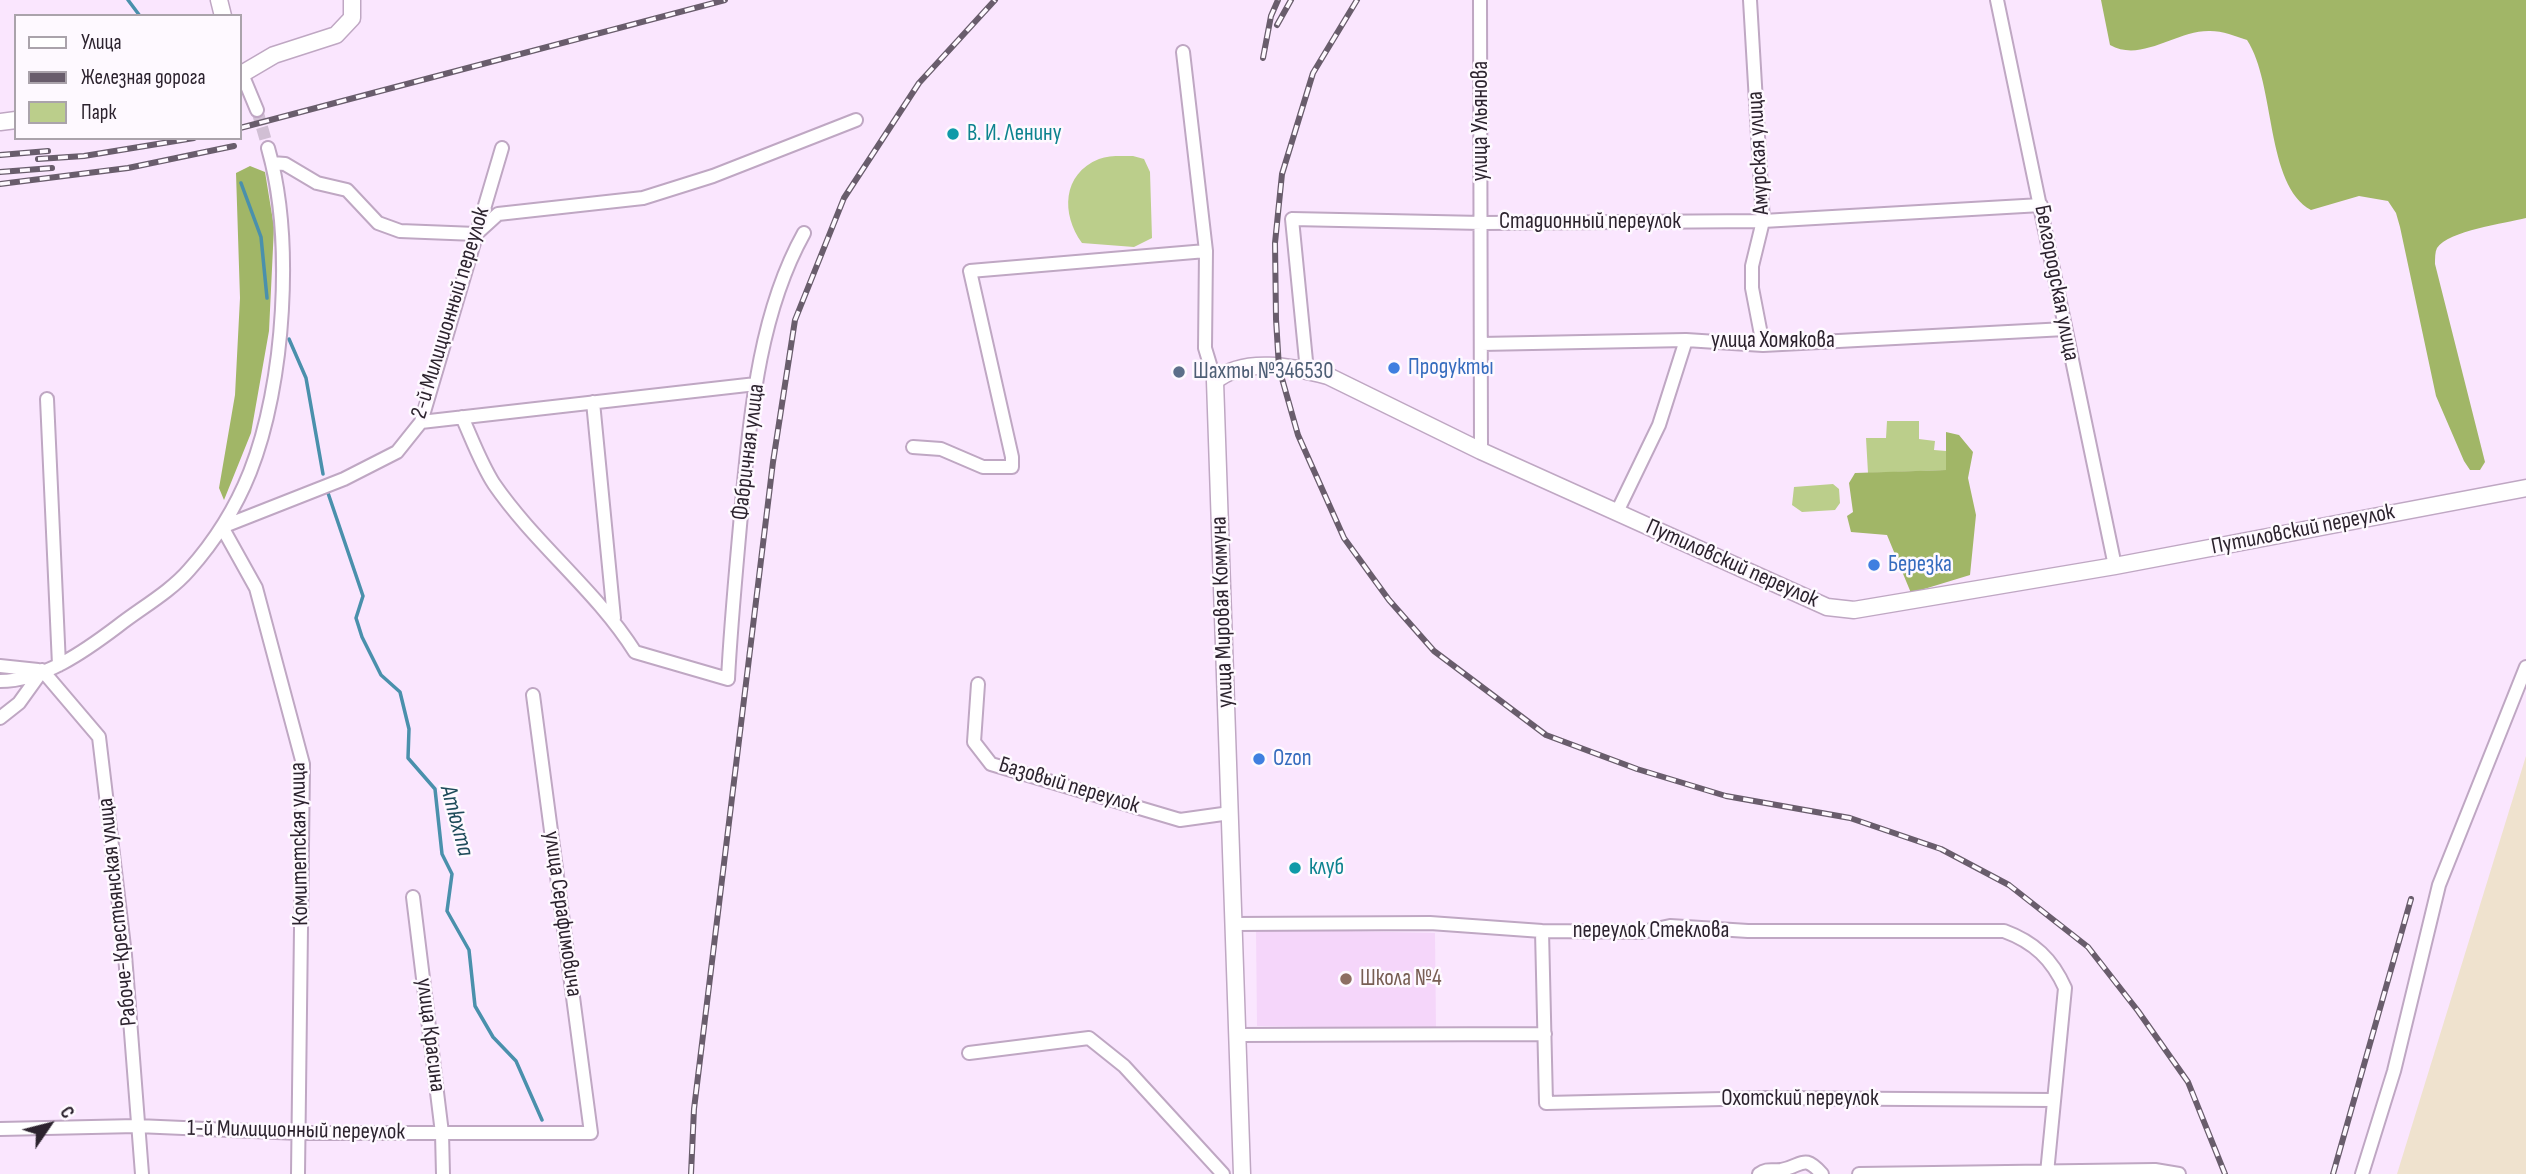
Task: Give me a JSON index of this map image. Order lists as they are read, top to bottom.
{
  "streets": {
    "main road": ["Путиловский переулок", "улица Мировая Коммуна"],
    "street": [
      "улица Ульянова",
      "Амурская улица",
      "Стадионный переулок",
      "Белгородская улица",
      "2-й Милиционный переулок",
      "улица Хомякова",
      "Фабричная улица",
      "Базовый переулок",
      "Комитетская улица",
      "Рабоче-Крестьянская улица",
      "улица Серафимовича",
      "переулок Стеклова",
      "улица Красина",
      "Охотский переулок",
      "1-й Милиционный переулок"
    ]
  },
  "crossings": [
    ["улица Ульянова", "Стадионный переулок"],
    ["улица Ульянова", "улица Хомякова"],
    ["улица Ульянова", "Путиловский переулок"],
    ["Амурская улица", "Стадионный переулок"],
    ["Амурская улица", "улица Хомякова"],
    ["Стадионный переулок", "Белгородская улица"],
    ["Стадионный переулок", "Путиловский переулок"],
    ["Белгородская улица", "улица Хомякова"],
    ["Белгородская улица", "Путиловский переулок"],
    ["2-й Милиционный переулок", "Комитетская улица"],
    ["Путиловский переулок", "улица Мировая Коммуна"],
    ["улица Мировая Коммуна", "Базовый переулок"],
    ["улица Мировая Коммуна", "переулок Стеклова"],
    ["Комитетская улица", "1-й Милиционный переулок"],
    ["Рабоче-Крестьянская улица", "1-й Милиционный переулок"],
    ["улица Серафимовича", "1-й Милиционный переулок"],
    ["переулок Стеклова", "Охотский переулок"],
    ["улица Красина", "1-й Милиционный переулок"]
  ],
  "water": ["Атюхта"],
  "places": [
    "В. И. Ленину",
    "Продукты",
    "Шахты №346530",
    "Березка",
    "Ozon",
    "клуб",
    "Школа №4"
  ],
  "legend": ["Улица", "Железная дорога", "Парк"],
  "north": "top right"
}
